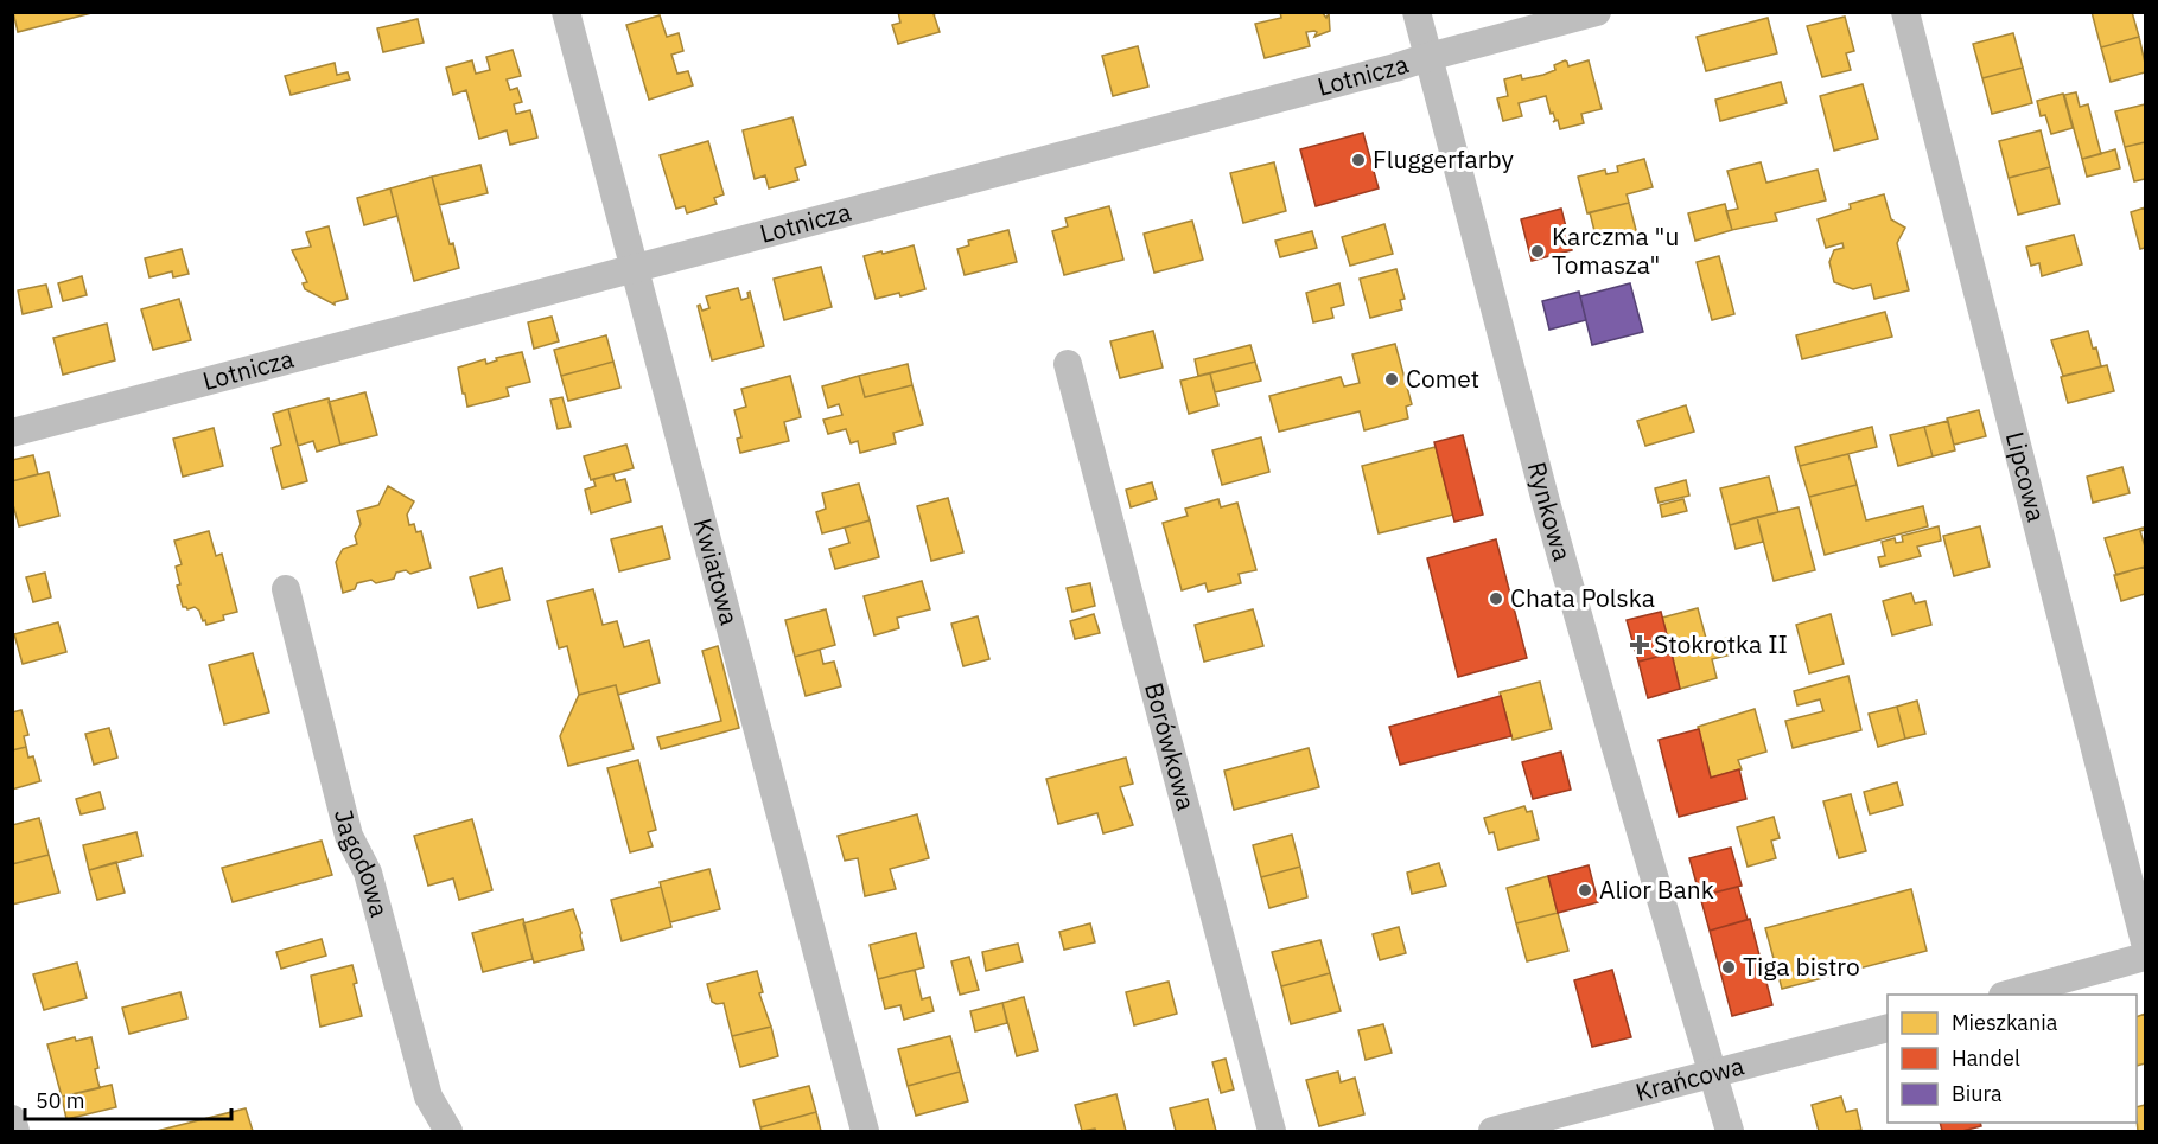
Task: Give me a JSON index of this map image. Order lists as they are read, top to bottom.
{
  "streets": {
    "street": [
      "Lotnicza",
      "Lipcowa",
      "Rynkowa",
      "Kwiatowa",
      "Borówkowa",
      "Jagodowa",
      "Krańcowa"
    ]
  },
  "crossings": [
    ["Lotnicza", "Rynkowa"],
    ["Lotnicza", "Kwiatowa"],
    ["Rynkowa", "Krańcowa"]
  ],
  "places": {
    "other": [
      "Fluggerfarby",
      "Karczma \"u Tomasza\"",
      "Comet",
      "Chata Polska",
      "Alior Bank",
      "Tiga bistro"
    ],
    "health": ["Stokrotka II"]
  },
  "legend": ["Mieszkania", "Handel", "Biura"],
  "scale_bar": "50 m"
}
